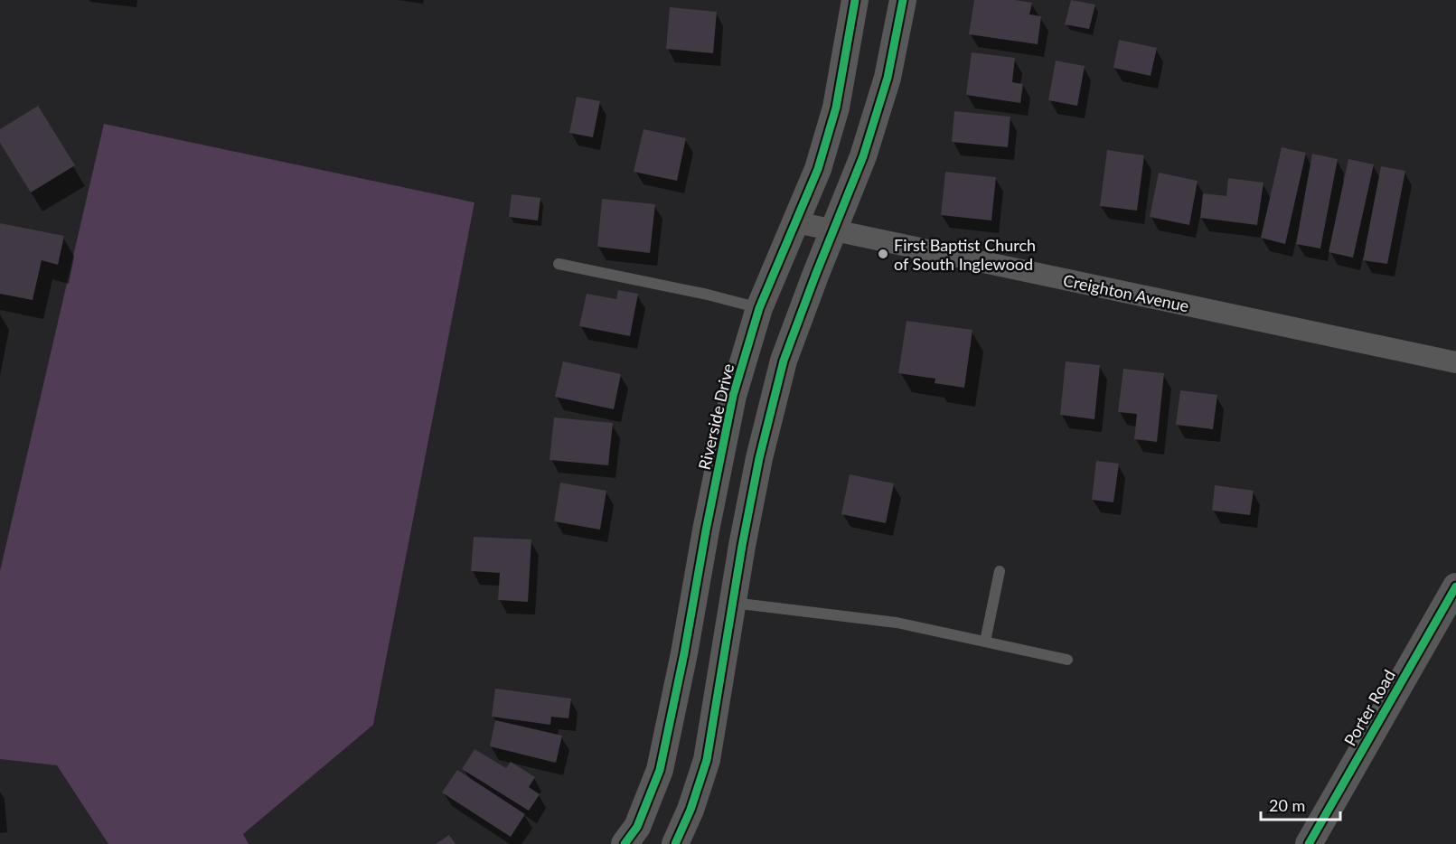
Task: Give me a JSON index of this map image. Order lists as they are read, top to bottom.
{
  "streets": {
    "street": ["Creighton Avenue", "Riverside Drive", "Porter Road"]
  },
  "crossings": [
    ["Creighton Avenue", "Riverside Drive"]
  ],
  "places": ["First Baptist Church of South Inglewood"],
  "scale_bar": "20 m"
}
